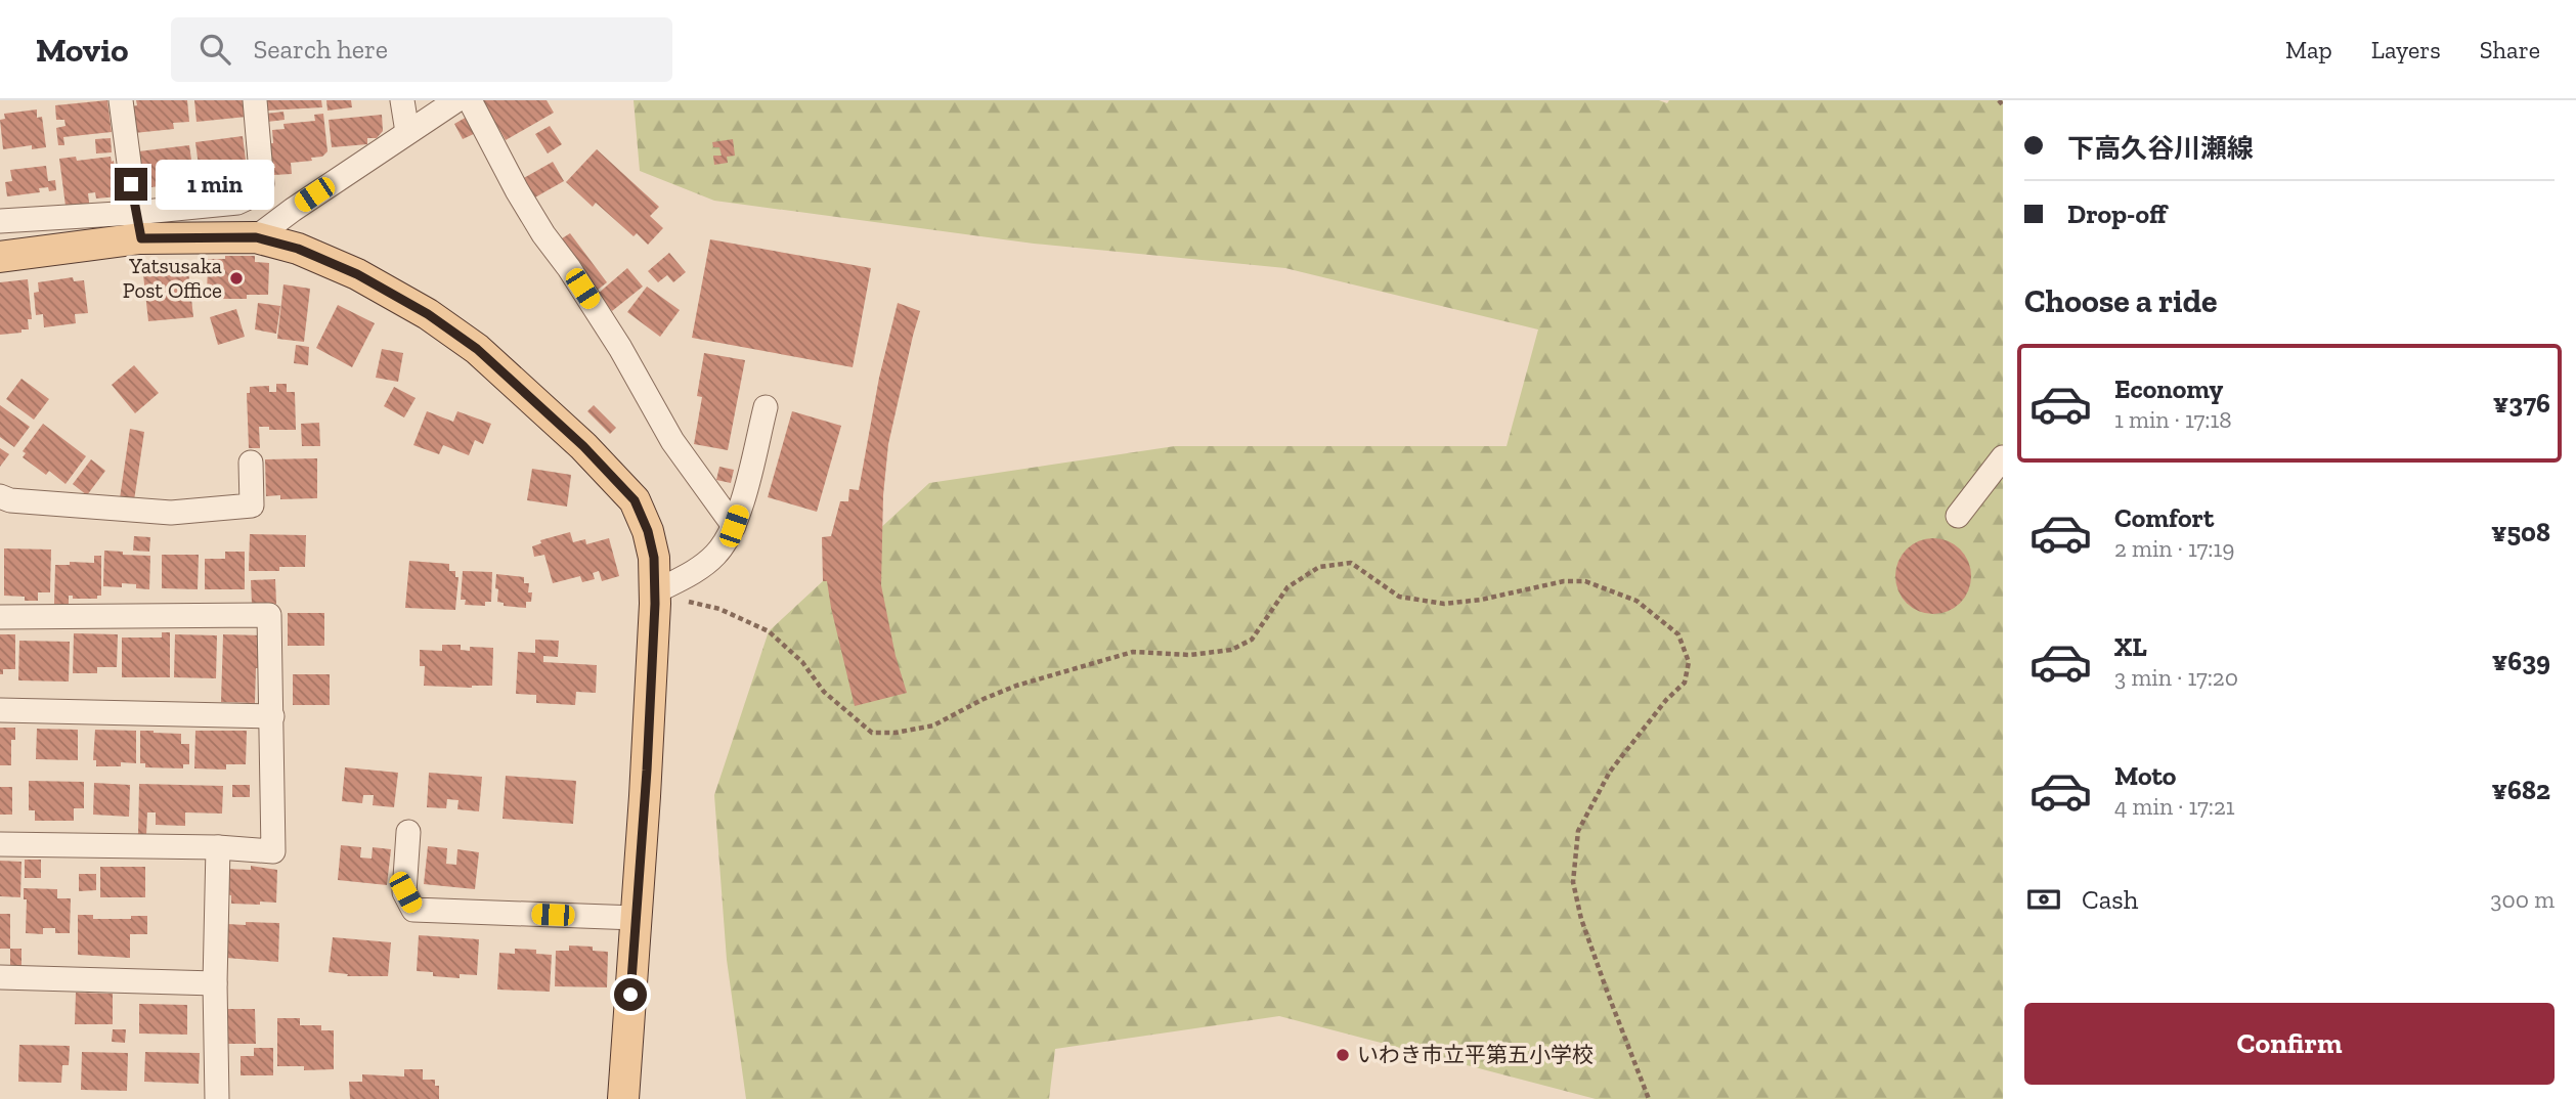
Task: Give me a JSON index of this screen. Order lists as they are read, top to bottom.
{
  "places": ["Yatsusaka Post Office", "いわき市立平第五小学校"],
  "page": {
    "header": "Movio",
    "search": "Search here",
    "nav": ["Map", "Layers", "Share"],
    "banner": ["下高久谷川瀬線", "Drop-off"],
    "bubble": "1 min",
    "heading": "Choose a ride",
    "list": [
      {
        "name": "Economy",
        "note": "1 min · 17:18",
        "value": "¥376"
      },
      {
        "name": "Comfort",
        "note": "2 min · 17:19",
        "value": "¥508"
      },
      {
        "name": "XL",
        "note": "3 min · 17:20",
        "value": "¥639"
      },
      {
        "name": "Moto",
        "note": "4 min · 17:21",
        "value": "¥682"
      }
    ],
    "pay": ["Cash", "300 m"],
    "buttons": "Confirm"
  }
}
